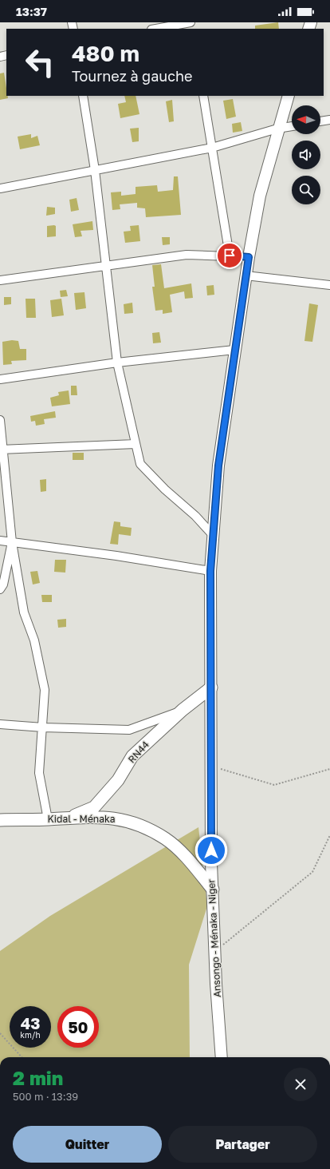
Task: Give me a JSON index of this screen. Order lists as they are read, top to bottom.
{
  "streets": {
    "main road": ["RN44", "Kidal - Ménaka", "Ansongo - Ménaka - Niger"]
  },
  "crossings": [
    ["RN44", "Kidal - Ménaka"],
    ["RN44", "Ansongo - Ménaka - Niger"],
    ["Kidal - Ménaka", "Ansongo - Ménaka - Niger"]
  ],
  "north": "left",
  "page": {
    "status": "13:37",
    "turn": ["480 m", "Tournez à gauche"],
    "speed": "43 km/h",
    "limit": "50",
    "heading": ["2 min", "500 m · 13:39"],
    "buttons": ["Quitter", "Partager"]
  }
}
